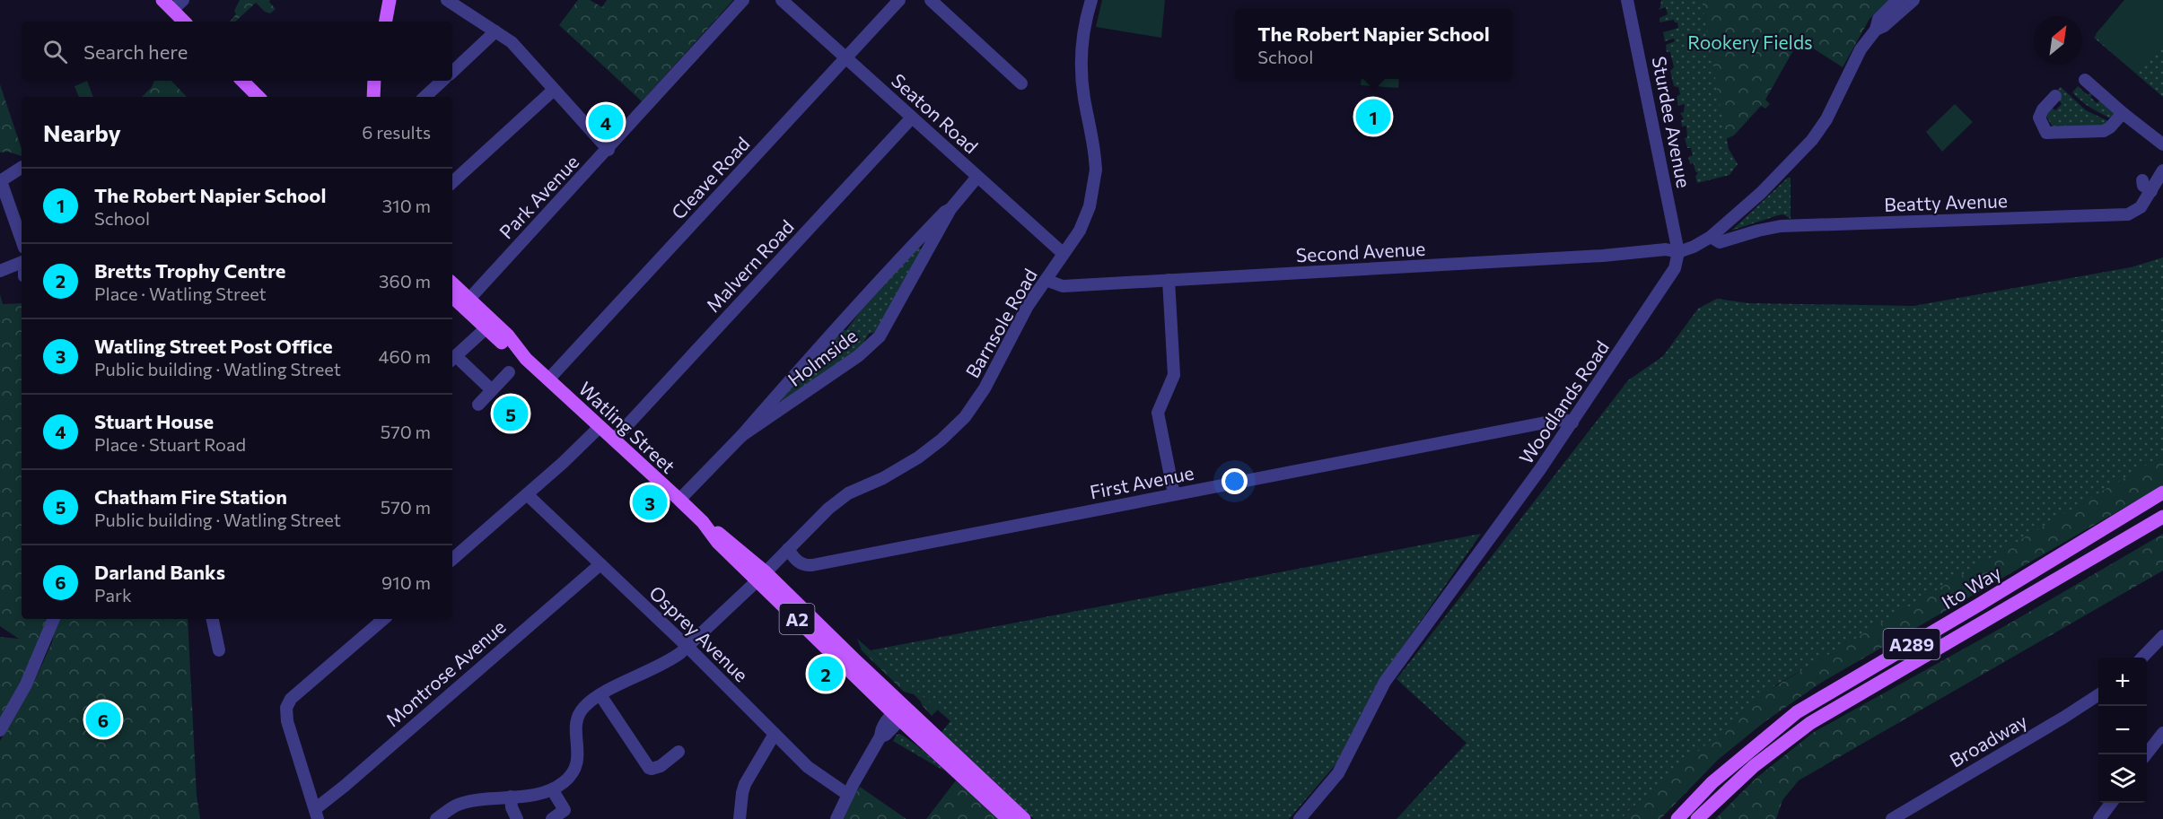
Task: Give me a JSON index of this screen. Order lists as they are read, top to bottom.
{
  "streets": {
    "main road": [
      "Watling Street",
      "Ito Way",
      "A2",
      "A289"
    ],
    "street": [
      "Seaton Road",
      "Sturdee Avenue",
      "Cleave Road",
      "Park Avenue",
      "Beatty Avenue",
      "Second Avenue",
      "Malvern Road",
      "Barnsole Road",
      "Holmside",
      "Woodlands Road",
      "First Avenue",
      "Osprey Avenue",
      "Montrose Avenue",
      "Broadway"
    ]
  },
  "crossings": [
    ["Seaton Road", "Cleave Road"],
    ["Seaton Road", "Malvern Road"],
    ["Seaton Road", "Barnsole Road"],
    ["Seaton Road", "Holmside"],
    ["Sturdee Avenue", "Second Avenue"],
    ["Sturdee Avenue", "Woodlands Road"],
    ["Cleave Road", "Watling Street"],
    ["Park Avenue", "Watling Street"],
    ["Second Avenue", "Barnsole Road"],
    ["Second Avenue", "Woodlands Road"],
    ["Malvern Road", "Watling Street"],
    ["Barnsole Road", "Watling Street"],
    ["Barnsole Road", "First Avenue"],
    ["Barnsole Road", "Osprey Avenue"],
    ["Holmside", "Watling Street"],
    ["Woodlands Road", "First Avenue"],
    ["Watling Street", "A2"],
    ["Osprey Avenue", "Montrose Avenue"]
  ],
  "parks": ["Rookery Fields"],
  "north": "top right",
  "page": {
    "popup": ["The Robert Napier School", "School"],
    "search": "Search here",
    "pins": [
      "1",
      "4",
      "5",
      "3",
      "2",
      "6"
    ],
    "heading": ["Nearby", "6 results"],
    "list": [
      {
        "mark": "1",
        "name": "The Robert Napier School",
        "note": "School",
        "value": "310 m"
      },
      {
        "mark": "2",
        "name": "Bretts Trophy Centre",
        "note": "Place · Watling Street",
        "value": "360 m"
      },
      {
        "mark": "3",
        "name": "Watling Street Post Office",
        "note": "Public building · Watling Street",
        "value": "460 m"
      },
      {
        "mark": "4",
        "name": "Stuart House",
        "note": "Place · Stuart Road",
        "value": "570 m"
      },
      {
        "mark": "5",
        "name": "Chatham Fire Station",
        "note": "Public building · Watling Street",
        "value": "570 m"
      },
      {
        "mark": "6",
        "name": "Darland Banks",
        "note": "Park",
        "value": "910 m"
      }
    ],
    "map_buttons": ["+", "−"]
  }
}
